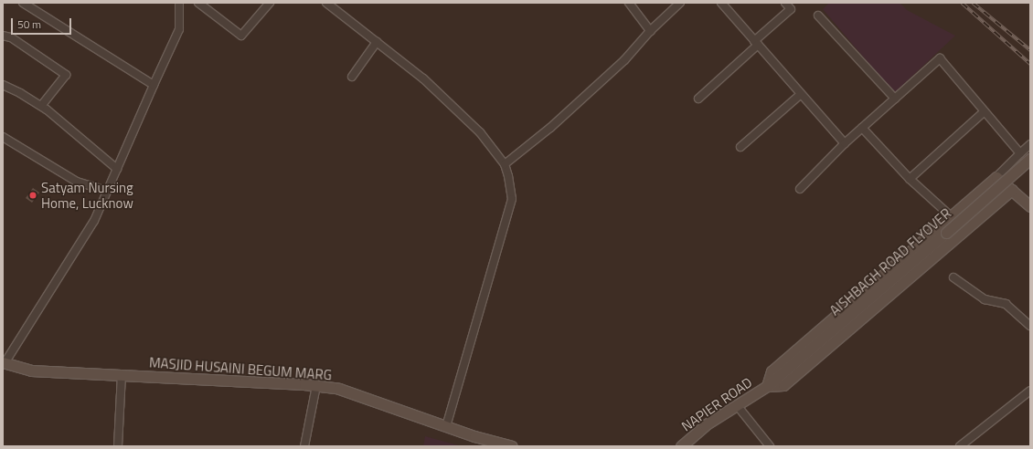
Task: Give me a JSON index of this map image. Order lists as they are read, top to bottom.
{
  "streets": {
    "street": ["AISHBAGH ROAD FLYOVER", "MASJID HUSAINI BEGUM MARG", "NAPIER ROAD"]
  },
  "crossings": [
    ["AISHBAGH ROAD FLYOVER", "NAPIER ROAD"]
  ],
  "places": ["Satyam Nursing Home, Lucknow"],
  "scale_bar": "50 m"
}
